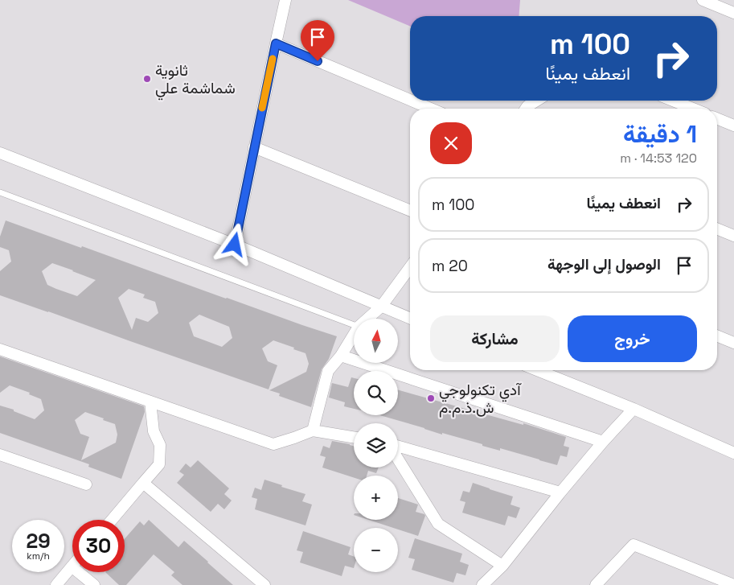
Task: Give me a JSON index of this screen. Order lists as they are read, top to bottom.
{
  "places": ["ثانوية شماشمة علي", "آدي تكنولوجي ش.ذ.م.م"],
  "north": "top",
  "page": {
    "turn": ["100 m", "انعطف يمينًا"],
    "heading": ["1 دقيقة", "120 m · 14:53"],
    "list": [
      {
        "name": "انعطف يمينًا",
        "value": "100 m"
      },
      {
        "name": "الوصول إلى الوجهة",
        "value": "20 m"
      }
    ],
    "buttons": ["خروج", "مشاركة"],
    "map_buttons": ["+", "−"],
    "speed": "29 km/h",
    "limit": "30"
  }
}
